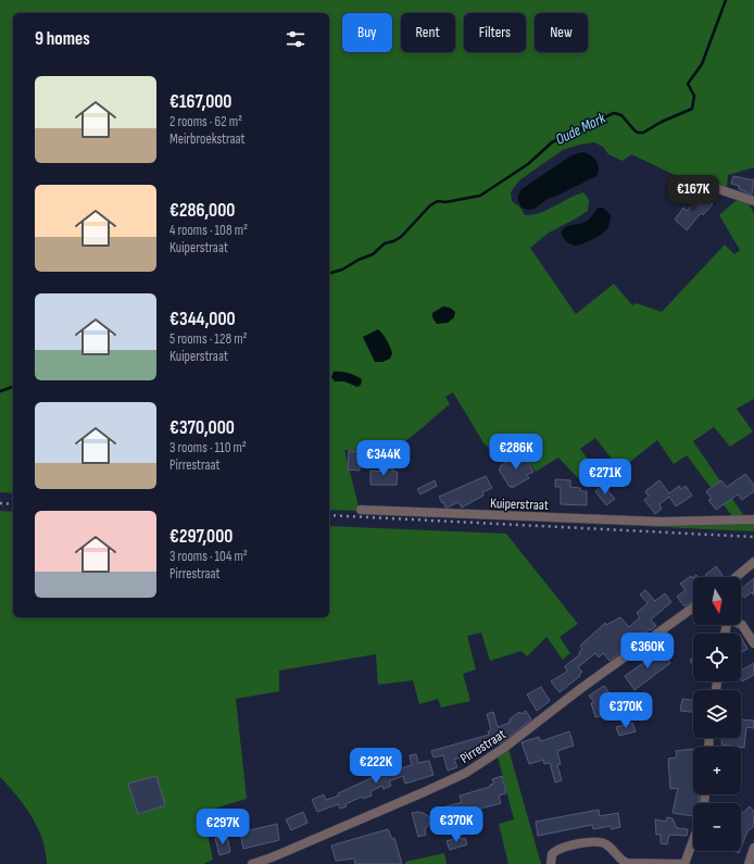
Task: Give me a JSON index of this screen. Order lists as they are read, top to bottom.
{
  "streets": {
    "street": ["Kuiperstraat", "Pirrestraat"]
  },
  "water": ["Oude Mark"],
  "north": "bottom",
  "page": {
    "chip": [
      "Buy",
      "Rent",
      "Filters",
      "New"
    ],
    "heading": "9 homes",
    "list": [
      {
        "name": "€167,000",
        "note": "2 rooms · 62 m² · Meirbroekstraat"
      },
      {
        "name": "€286,000",
        "note": "4 rooms · 108 m² · Kuiperstraat"
      },
      {
        "name": "€344,000",
        "note": "5 rooms · 128 m² · Kuiperstraat"
      },
      {
        "name": "€370,000",
        "note": "3 rooms · 110 m² · Pirrestraat"
      },
      {
        "name": "€297,000",
        "note": "3 rooms · 104 m² · Pirrestraat"
      }
    ],
    "price": [
      "€167K",
      "€286K",
      "€344K",
      "€271K",
      "€360K",
      "€370K",
      "€222K",
      "€370K",
      "€297K"
    ],
    "map_buttons": ["+", "−"]
  }
}
